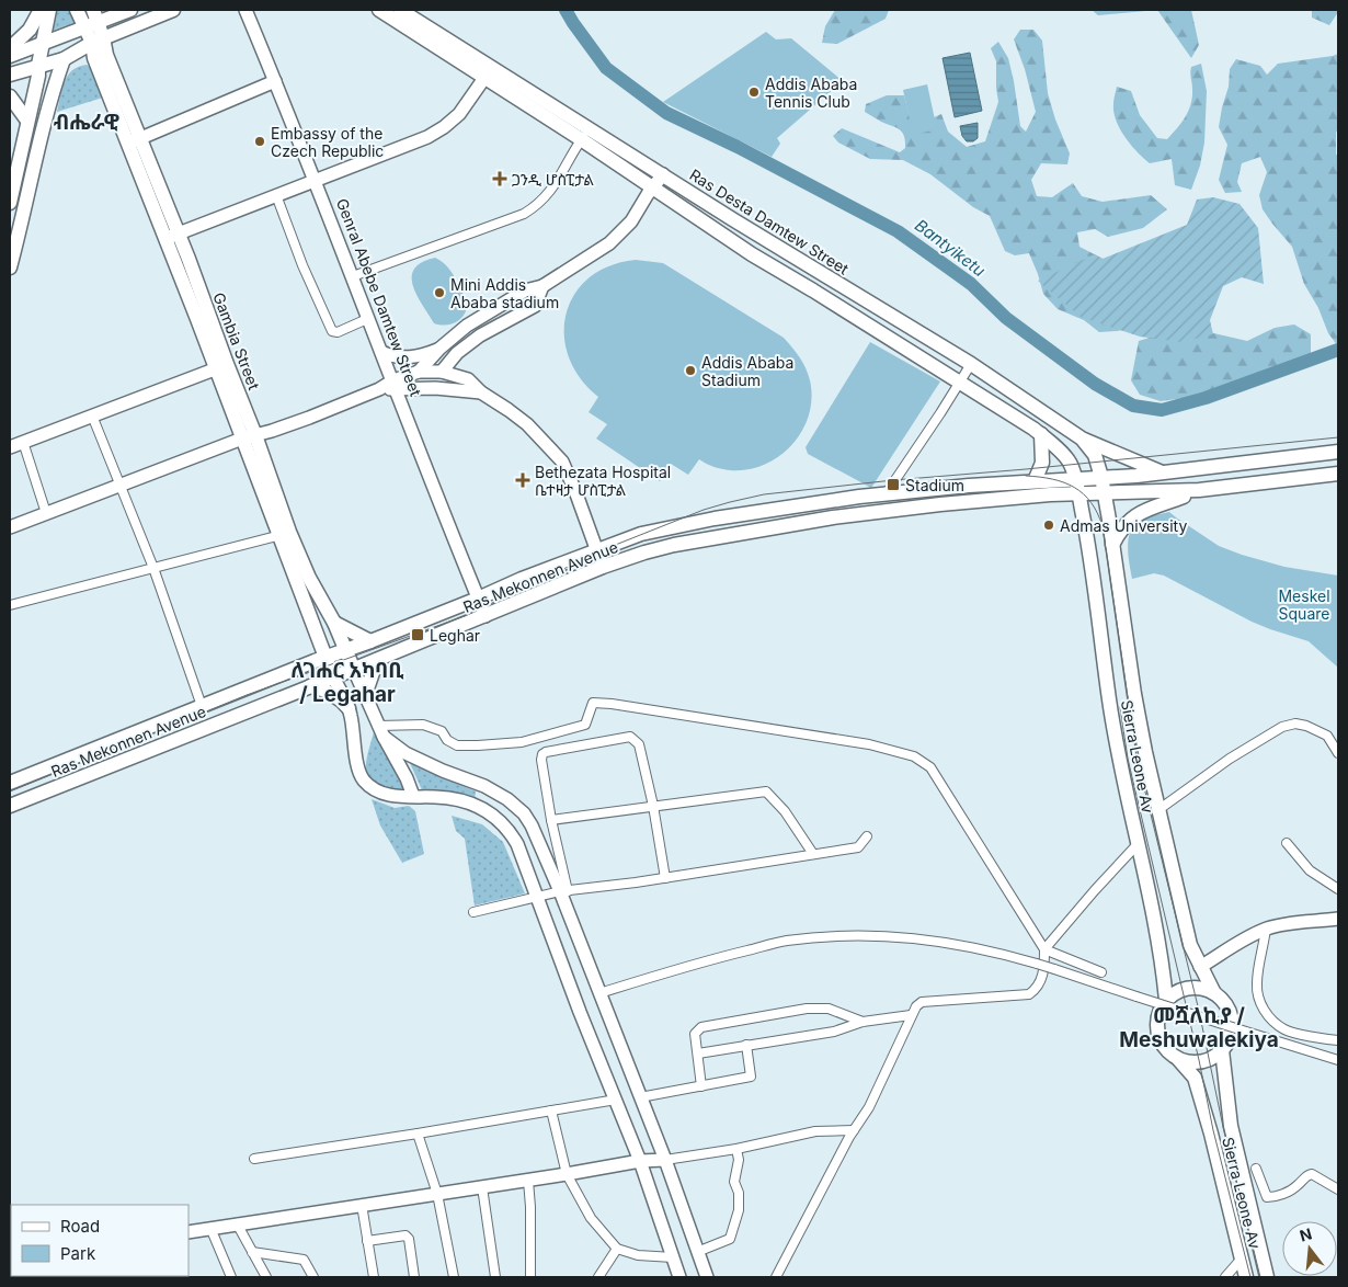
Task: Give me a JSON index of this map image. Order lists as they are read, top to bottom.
{
  "streets": {
    "main road": [
      "Ras Desta Damtew Street",
      "Genral Abebe Damtew Street",
      "Gambia Street",
      "Ras Mekonnen Avenue",
      "Sierra Leone Av"
    ]
  },
  "crossings": [
    ["Ras Desta Damtew Street", "Ras Mekonnen Avenue"],
    ["Ras Desta Damtew Street", "Sierra Leone Av"],
    ["Genral Abebe Damtew Street", "Ras Mekonnen Avenue"],
    ["Gambia Street", "Ras Mekonnen Avenue"],
    ["Ras Mekonnen Avenue", "Sierra Leone Av"]
  ],
  "districts": ["ብሔራዊ", "ለገሐር አካባቢ / Legahar", "መሿለኪያ / Meshuwalekiya"],
  "water": ["Bantyiketu"],
  "parks": ["Meskel Square"],
  "places": {
    "other": [
      "Addis Ababa Tennis Club",
      "Embassy of the Czech Republic",
      "Mini Addis Ababa stadium",
      "Addis Ababa Stadium",
      "Admas University"
    ],
    "health": ["ጋንዲ ሆስፒታል", "Bethezata Hospital ቤተዛታ ሆስፒታል"],
    "transit": ["Stadium", "Leghar"]
  },
  "legend": ["Road", "Park"],
  "north": "top"
}
